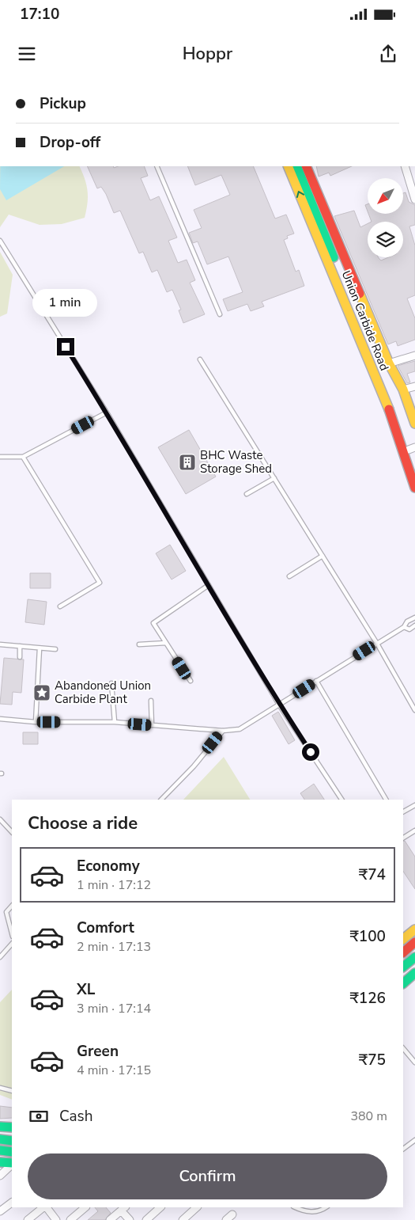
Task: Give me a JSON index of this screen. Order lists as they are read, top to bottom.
{
  "streets": {
    "street": ["Union Carbide Road"]
  },
  "places": {
    "building": ["BHC Waste Storage Shed"],
    "place": ["Abandoned Union Carbide Plant"]
  },
  "north": "bottom left",
  "page": {
    "status": "17:10",
    "header": "Hoppr",
    "banner": ["Pickup", "Drop-off"],
    "bubble": "1 min",
    "heading": "Choose a ride",
    "list": [
      {
        "name": "Economy",
        "note": "1 min · 17:12",
        "value": "₹74"
      },
      {
        "name": "Comfort",
        "note": "2 min · 17:13",
        "value": "₹100"
      },
      {
        "name": "XL",
        "note": "3 min · 17:14",
        "value": "₹126"
      },
      {
        "name": "Green",
        "note": "4 min · 17:15",
        "value": "₹75"
      }
    ],
    "pay": ["Cash", "380 m"],
    "buttons": "Confirm"
  }
}
